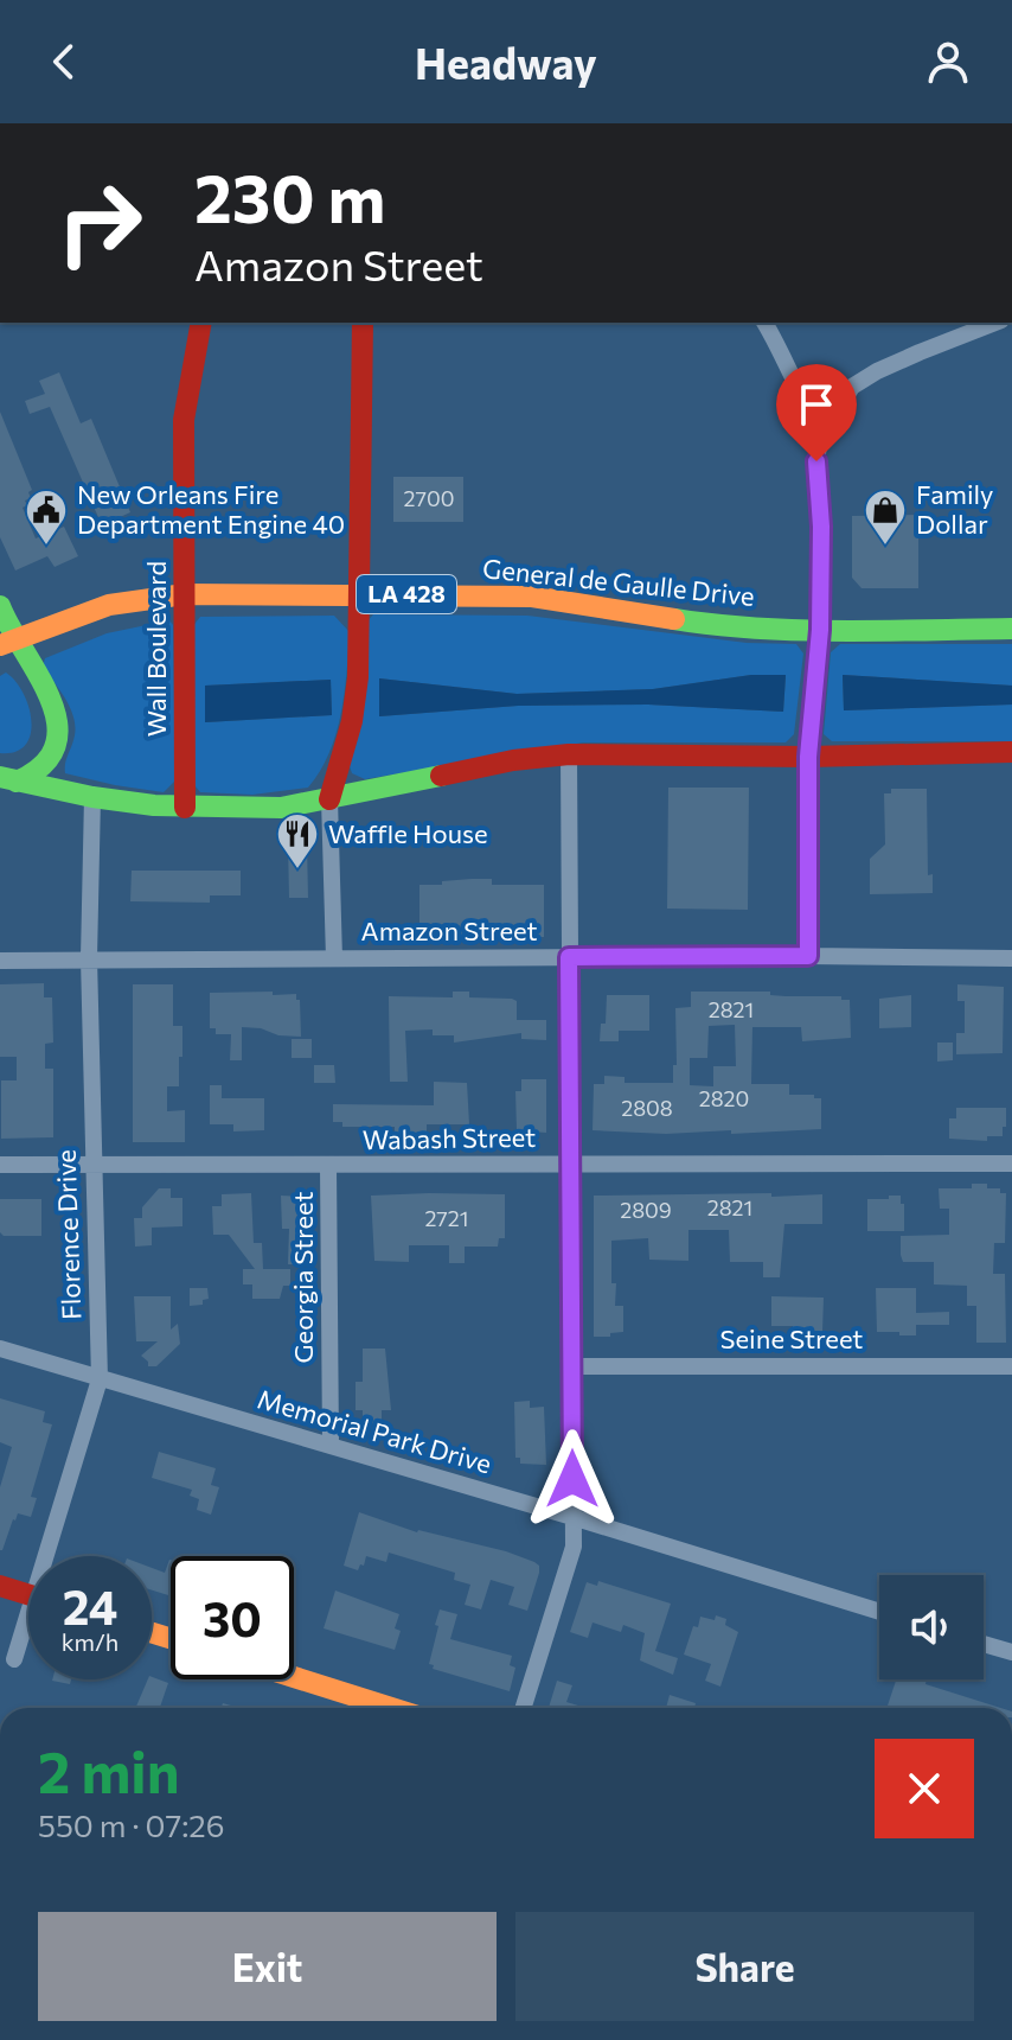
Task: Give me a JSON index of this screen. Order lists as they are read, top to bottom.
{
  "streets": {
    "main road": ["General de Gaulle Drive", "LA 428", "Wall Boulevard"],
    "street": [
      "Amazon Street",
      "Wabash Street",
      "Florence Drive",
      "Georgia Street",
      "Seine Street",
      "Memorial Park Drive"
    ]
  },
  "crossings": [
    ["General de Gaulle Drive", "Wall Boulevard"],
    ["Amazon Street", "Florence Drive"],
    ["Wabash Street", "Florence Drive"],
    ["Wabash Street", "Georgia Street"],
    ["Florence Drive", "Memorial Park Drive"],
    ["Georgia Street", "Memorial Park Drive"]
  ],
  "places": {
    "public building": ["New Orleans Fire Department Engine 40"],
    "shop": ["Family Dollar"],
    "restaurant": ["Waffle House"]
  },
  "house_numbers": [
    "2700",
    "2821",
    "2820",
    "2808",
    "2821",
    "2809",
    "2721"
  ],
  "page": {
    "header": "Headway",
    "turn": ["230 m", "Amazon Street"],
    "speed": "24 km/h",
    "limit": "30",
    "heading": ["2 min", "550 m · 07:26"],
    "buttons": ["Exit", "Share"]
  }
}
